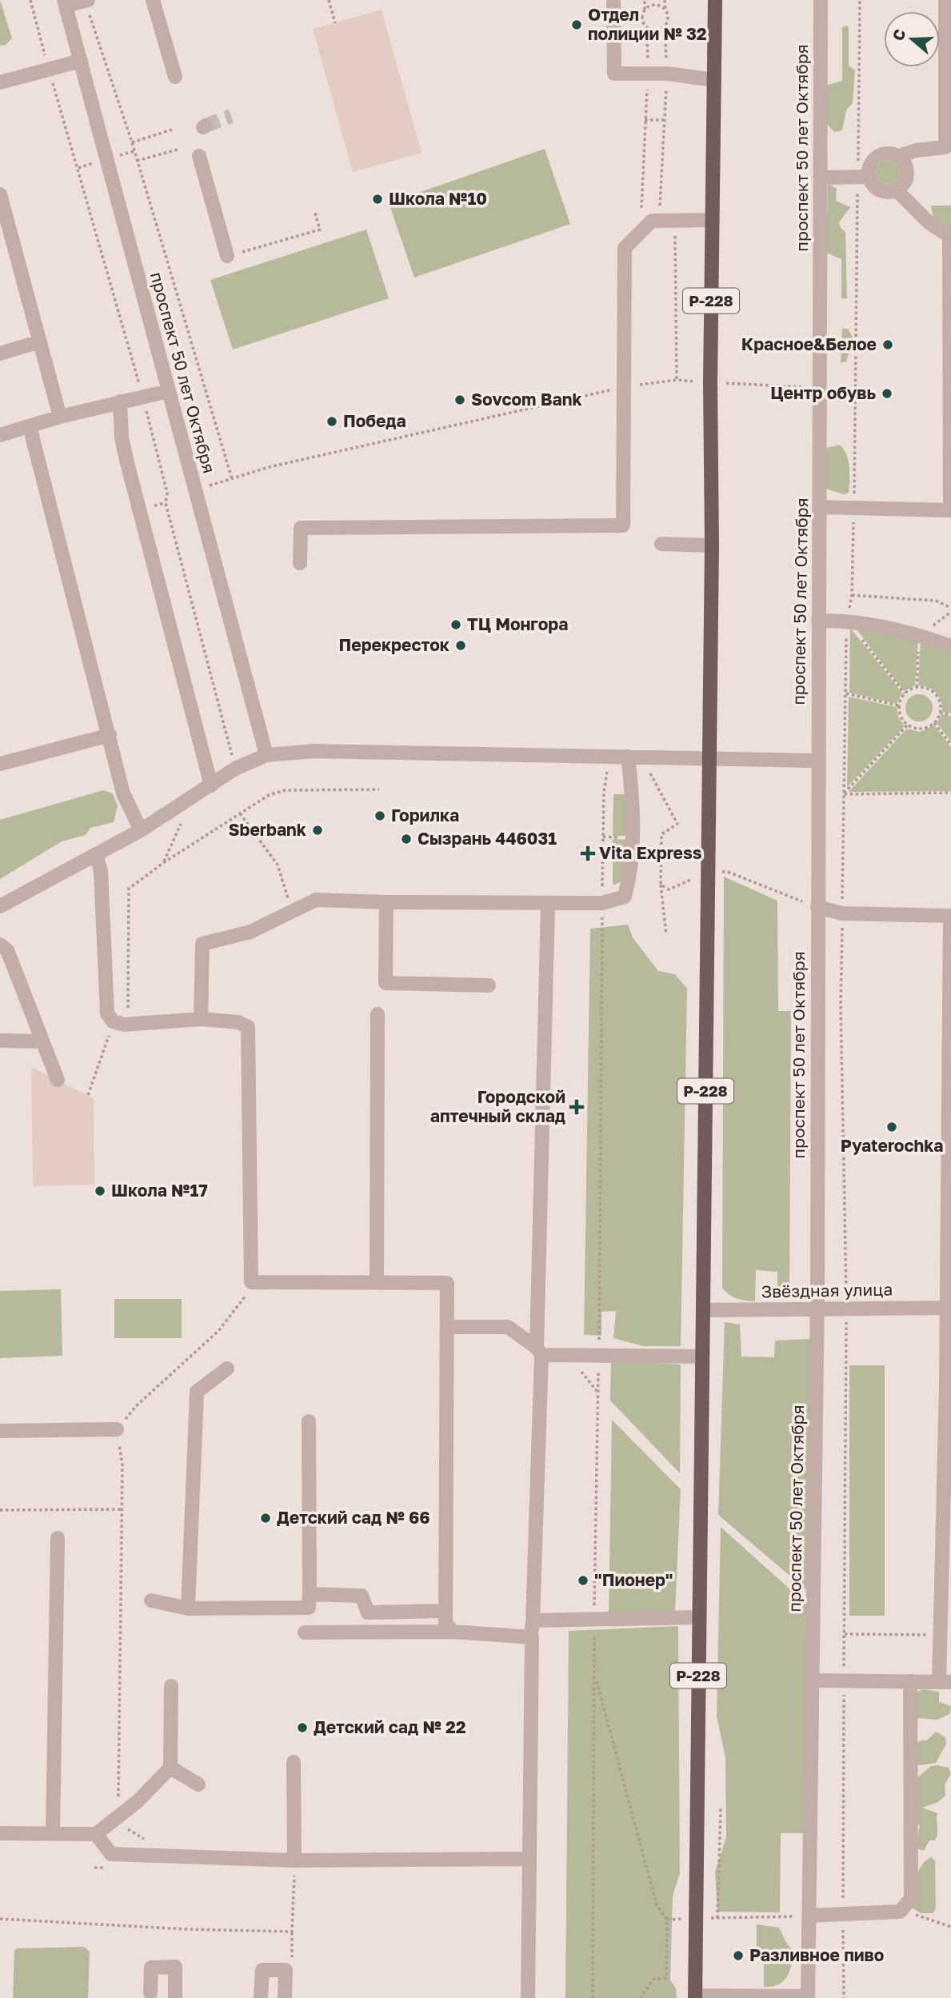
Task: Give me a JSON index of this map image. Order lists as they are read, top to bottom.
{
  "streets": {
    "main road": ["проспект 50 лет Октября", "Р-228"],
    "street": ["Звёздная улица"]
  },
  "crossings": [
    ["проспект 50 лет Октября", "Звёздная улица"]
  ],
  "places": {
    "other": [
      "Отдел полиции № 32",
      "Школа №10",
      "Красное&Белое",
      "Центр обувь",
      "Sovcom Bank",
      "Победа",
      "ТЦ Монгора",
      "Перекресток",
      "Горилка",
      "Sberbank",
      "Сызрань 446031",
      "Pyaterochka",
      "Школа №17",
      "Детский сад № 66",
      "\"Пионер\"",
      "Детский сад № 22",
      "Разливное пиво"
    ],
    "health": ["Vita Express", "Городской аптечный склад"]
  },
  "north": "left"
}
